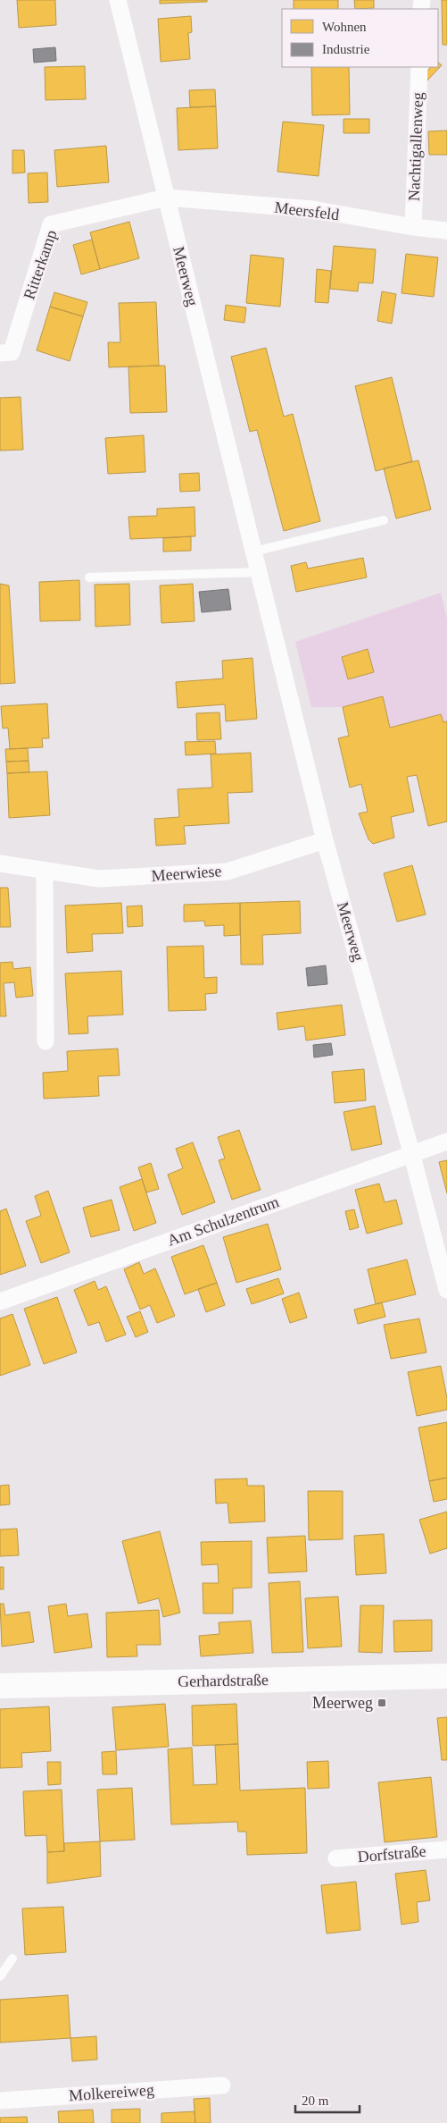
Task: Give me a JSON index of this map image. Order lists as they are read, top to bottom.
{
  "streets": {
    "main road": ["Gerhardstraße"],
    "street": [
      "Nachtigallenweg",
      "Meersfeld",
      "Ritterkamp",
      "Meerweg",
      "Meerwiese",
      "Am Schulzentrum",
      "Dorfstraße",
      "Molkereiweg"
    ]
  },
  "crossings": [
    ["Nachtigallenweg", "Meersfeld"],
    ["Meersfeld", "Ritterkamp"],
    ["Meersfeld", "Meerweg"],
    ["Ritterkamp", "Meerweg"],
    ["Meerweg", "Meerwiese"],
    ["Meerweg", "Am Schulzentrum"]
  ],
  "places": {
    "transit": ["Meerweg"]
  },
  "legend": ["Wohnen", "Industrie"],
  "scale_bar": "20 m"
}
